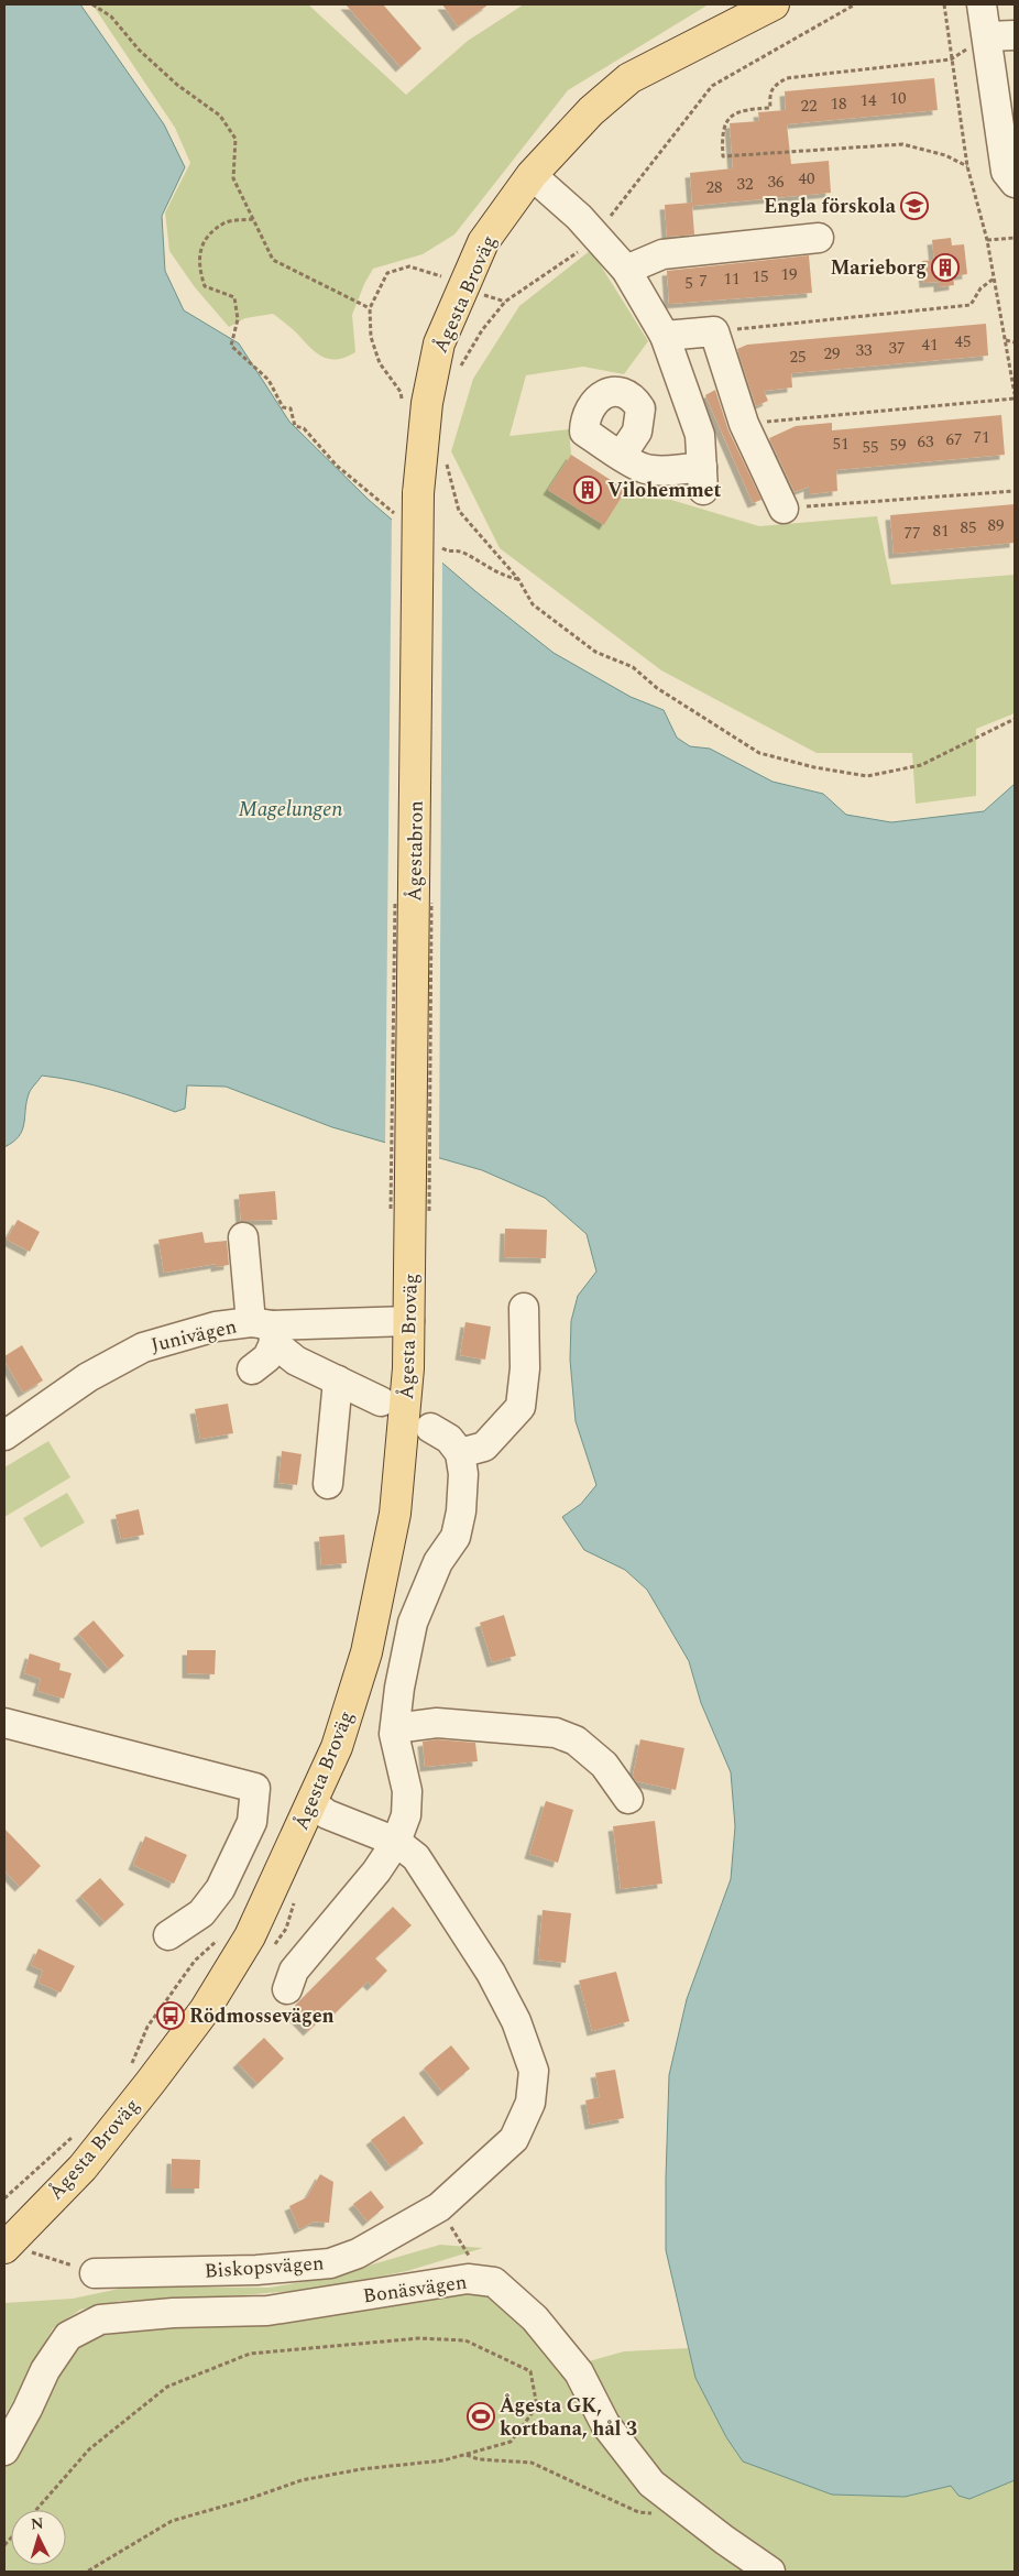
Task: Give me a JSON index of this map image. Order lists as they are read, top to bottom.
{
  "streets": {
    "main road": ["Ågesta Broväg", "Ågestabron"],
    "street": ["Junivägen", "Biskopsvägen", "Bonäsvägen"]
  },
  "crossings": [
    ["Ågesta Broväg", "Ågestabron"],
    ["Ågesta Broväg", "Junivägen"],
    ["Ågesta Broväg", "Biskopsvägen"]
  ],
  "water": ["Magelungen"],
  "places": {
    "school or university": ["Engla förskola"],
    "building": ["Marieborg", "Vilohemmet"],
    "bus stop": ["Rödmossevägen"],
    "sports": ["Ågesta GK, kortbana, hål 3"]
  },
  "house_numbers": [
    "10",
    "14",
    "18",
    "22",
    "40",
    "36",
    "32",
    "28",
    "19",
    "15",
    "11",
    "7",
    "5",
    "45",
    "41",
    "37",
    "33",
    "29",
    "25",
    "71",
    "67",
    "63",
    "51",
    "59",
    "55",
    "89",
    "85",
    "81",
    "77"
  ],
  "north": "top"
}
